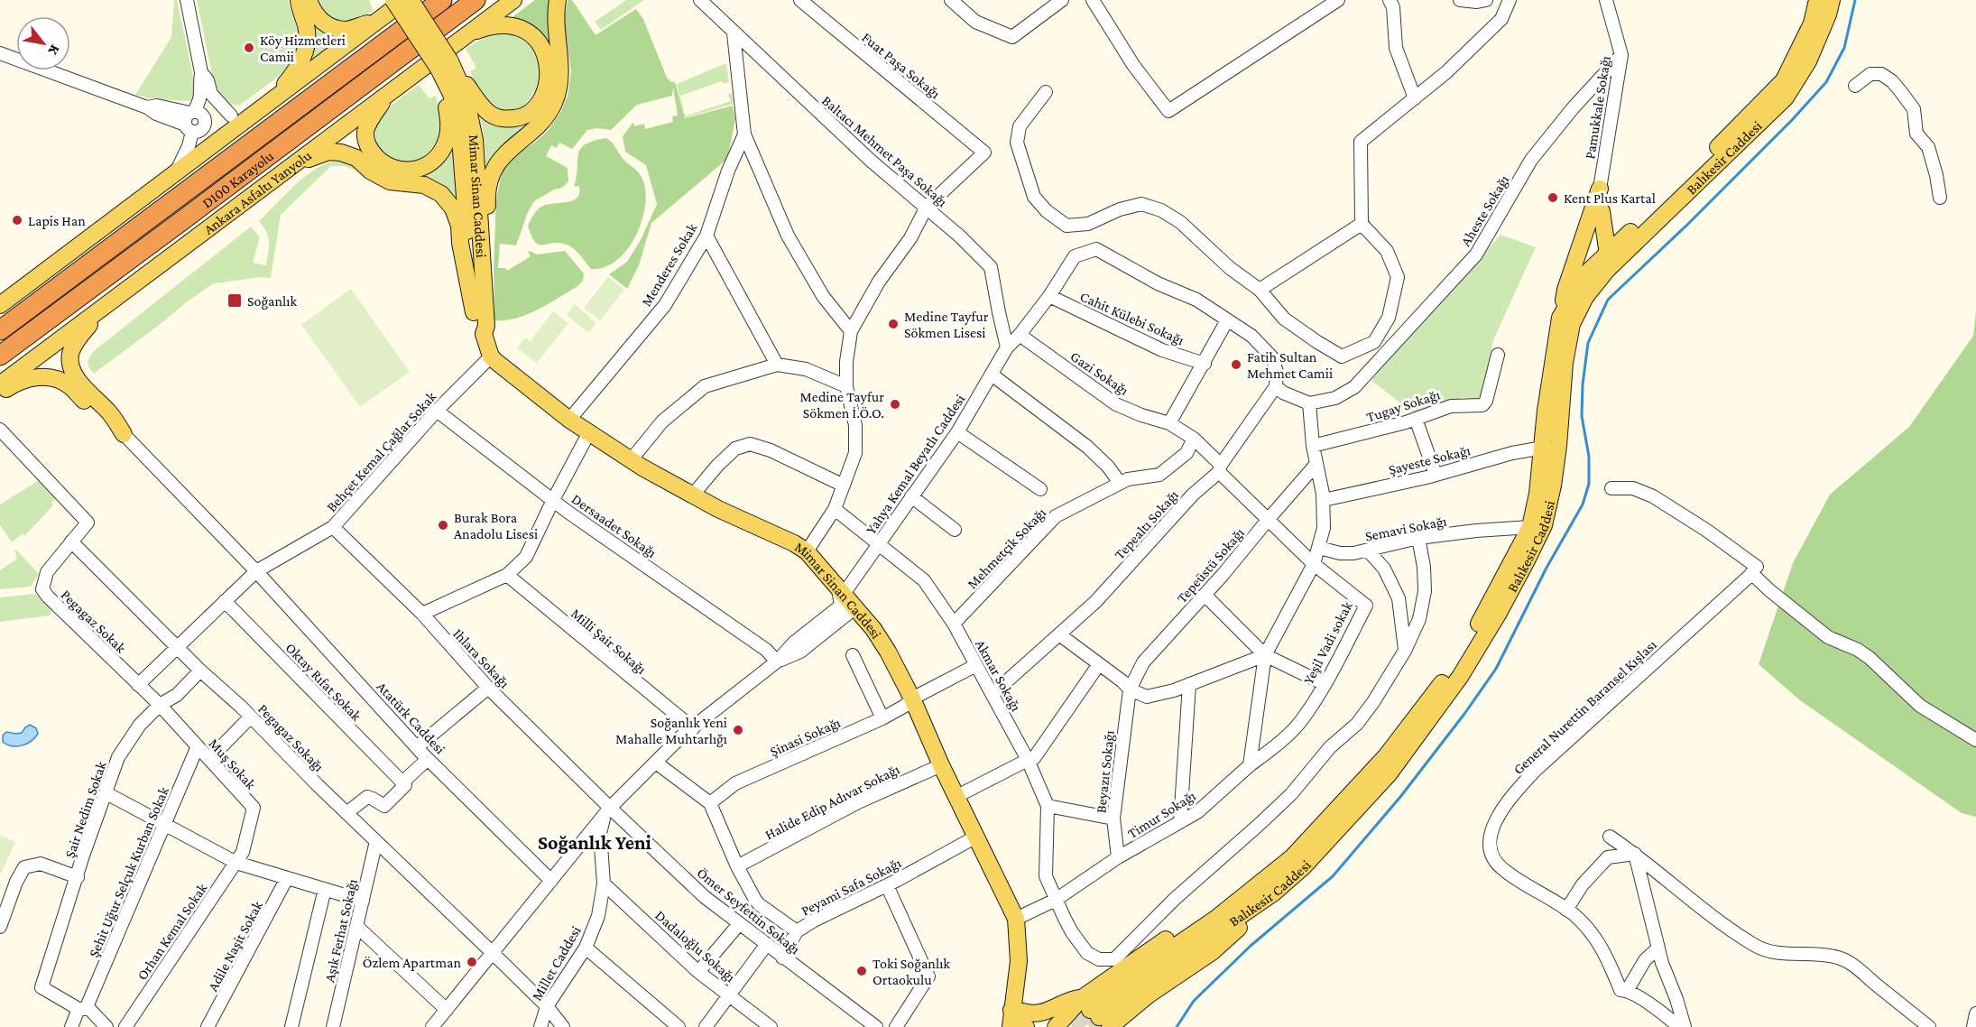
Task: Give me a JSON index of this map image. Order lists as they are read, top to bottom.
{
  "streets": {
    "highway": ["D100 Karayolu"],
    "main road": ["Balıkesir Caddesi", "Ankara Asfaltı Yanyolu", "Mimar Sinan Caddesi"],
    "street": [
      "Fuat Paşa Sokağı",
      "Pamukkale Sokağı",
      "Baltacı Mehmet Paşa Sokağı",
      "Aheste Sokağı",
      "Menderes Sokak",
      "Cahit Külebi Sokağı",
      "Gazi Sokağı",
      "Tugay Sokağı",
      "Behçet Kemal Çağlar Sokak",
      "Şayeste Sokağı",
      "Yahya Kemal Beyatlı Caddesi",
      "Tepealtı Sokağı",
      "Dersaadet Sokağı",
      "Semavi Sokağı",
      "Mehmetçik Sokağı",
      "Tepeüstü Sokağı",
      "Pegagaz Sokak",
      "Milli Şair Sokağı",
      "Yeşil Vadi sokak",
      "Ihlara Sokağı",
      "Akmar Sokağı",
      "Oktay Rıfat Sokak",
      "General Nurettin Baransel Kışlası",
      "Atatürk Caddesi",
      "Şinasi Sokağı",
      "Pegagaz Sokağı",
      "Muş Sokak",
      "Beyazıt Sokağı",
      "Halide Edip Adıvar Sokağı",
      "Şair Nedim Sokak",
      "Timur Sokağı",
      "Şehit Uğur Selçuk Kurban Sokak",
      "Peyami Safa Sokağı",
      "Ömer Seyfettin Sokağı",
      "Aşık Ferhat Sokağı",
      "Orhan Kemal Sokak",
      "Adile Naşit Sokak",
      "Dadaloğlu Sokağı",
      "Millet Caddesi"
    ]
  },
  "crossings": [
    ["Fuat Paşa Sokağı", "Baltacı Mehmet Paşa Sokağı"],
    ["Pamukkale Sokağı", "Aheste Sokağı"],
    ["Baltacı Mehmet Paşa Sokağı", "Yahya Kemal Beyatlı Caddesi"],
    ["Balıkesir Caddesi", "Şayeste Sokağı"],
    ["Balıkesir Caddesi", "Semavi Sokağı"],
    ["Mimar Sinan Caddesi", "Menderes Sokak"],
    ["Mimar Sinan Caddesi", "Behçet Kemal Çağlar Sokak"],
    ["Mimar Sinan Caddesi", "Yahya Kemal Beyatlı Caddesi"],
    ["Mimar Sinan Caddesi", "Şinasi Sokağı"],
    ["Mimar Sinan Caddesi", "Halide Edip Adıvar Sokağı"],
    ["Mimar Sinan Caddesi", "Timur Sokağı"],
    ["Mimar Sinan Caddesi", "Peyami Safa Sokağı"],
    ["Cahit Külebi Sokağı", "Yahya Kemal Beyatlı Caddesi"],
    ["Gazi Sokağı", "Yahya Kemal Beyatlı Caddesi"],
    ["Gazi Sokağı", "Tepealtı Sokağı"],
    ["Gazi Sokağı", "Mehmetçik Sokağı"],
    ["Gazi Sokağı", "Yeşil Vadi sokak"],
    ["Behçet Kemal Çağlar Sokak", "Dersaadet Sokağı"],
    ["Behçet Kemal Çağlar Sokak", "Pegagaz Sokak"],
    ["Behçet Kemal Çağlar Sokak", "Ihlara Sokağı"],
    ["Behçet Kemal Çağlar Sokak", "Oktay Rıfat Sokak"],
    ["Behçet Kemal Çağlar Sokak", "Atatürk Caddesi"],
    ["Behçet Kemal Çağlar Sokak", "Pegagaz Sokağı"],
    ["Yahya Kemal Beyatlı Caddesi", "Tepealtı Sokağı"],
    ["Yahya Kemal Beyatlı Caddesi", "Dersaadet Sokağı"],
    ["Yahya Kemal Beyatlı Caddesi", "Milli Şair Sokağı"],
    ["Yahya Kemal Beyatlı Caddesi", "Ihlara Sokağı"],
    ["Yahya Kemal Beyatlı Caddesi", "Akmar Sokağı"],
    ["Yahya Kemal Beyatlı Caddesi", "Atatürk Caddesi"],
    ["Yahya Kemal Beyatlı Caddesi", "Peyami Safa Sokağı"],
    ["Yahya Kemal Beyatlı Caddesi", "Ömer Seyfettin Sokağı"],
    ["Yahya Kemal Beyatlı Caddesi", "Millet Caddesi"],
    ["Tepealtı Sokağı", "Yeşil Vadi sokak"],
    ["Tepealtı Sokağı", "Akmar Sokağı"],
    ["Mehmetçik Sokağı", "Akmar Sokağı"],
    ["Tepeüstü Sokağı", "Yeşil Vadi sokak"],
    ["Tepeüstü Sokağı", "Beyazıt Sokağı"],
    ["Pegagaz Sokak", "Pegagaz Sokağı"],
    ["Pegagaz Sokak", "Muş Sokak"],
    ["Pegagaz Sokak", "Şair Nedim Sokak"],
    ["Yeşil Vadi sokak", "Timur Sokağı"],
    ["Ihlara Sokağı", "Ömer Seyfettin Sokağı"],
    ["Ihlara Sokağı", "Millet Caddesi"],
    ["Akmar Sokağı", "Şinasi Sokağı"],
    ["Akmar Sokağı", "Timur Sokağı"],
    ["Şinasi Sokağı", "Peyami Safa Sokağı"],
    ["Pegagaz Sokağı", "Şair Nedim Sokak"],
    ["Pegagaz Sokağı", "Aşık Ferhat Sokağı"],
    ["Pegagaz Sokağı", "Millet Caddesi"],
    ["Muş Sokak", "Şair Nedim Sokak"],
    ["Muş Sokak", "Şehit Uğur Selçuk Kurban Sokak"],
    ["Muş Sokak", "Orhan Kemal Sokak"],
    ["Beyazıt Sokağı", "Timur Sokağı"],
    ["Halide Edip Adıvar Sokağı", "Peyami Safa Sokağı"],
    ["Şair Nedim Sokak", "Şehit Uğur Selçuk Kurban Sokak"],
    ["Ömer Seyfettin Sokağı", "Millet Caddesi"],
    ["Dadaloğlu Sokağı", "Millet Caddesi"]
  ],
  "districts": ["Soğanlık Yeni"],
  "places": {
    "other": [
      "Köy Hizmetleri Camii",
      "Kent Plus Kartal",
      "Lapis Han",
      "Medine Tayfur Sökmen Lisesi",
      "Fatih Sultan Mehmet Camii",
      "Medine Tayfur Sökmen İ.Ö.O.",
      "Burak Bora Anadolu Lisesi",
      "Soğanlık Yeni Mahalle Muhtarlığı",
      "Özlem Apartman",
      "Toki Soğanlık Ortaokulu"
    ],
    "transit": ["Soğanlık"]
  },
  "north": "bottom right"
}
